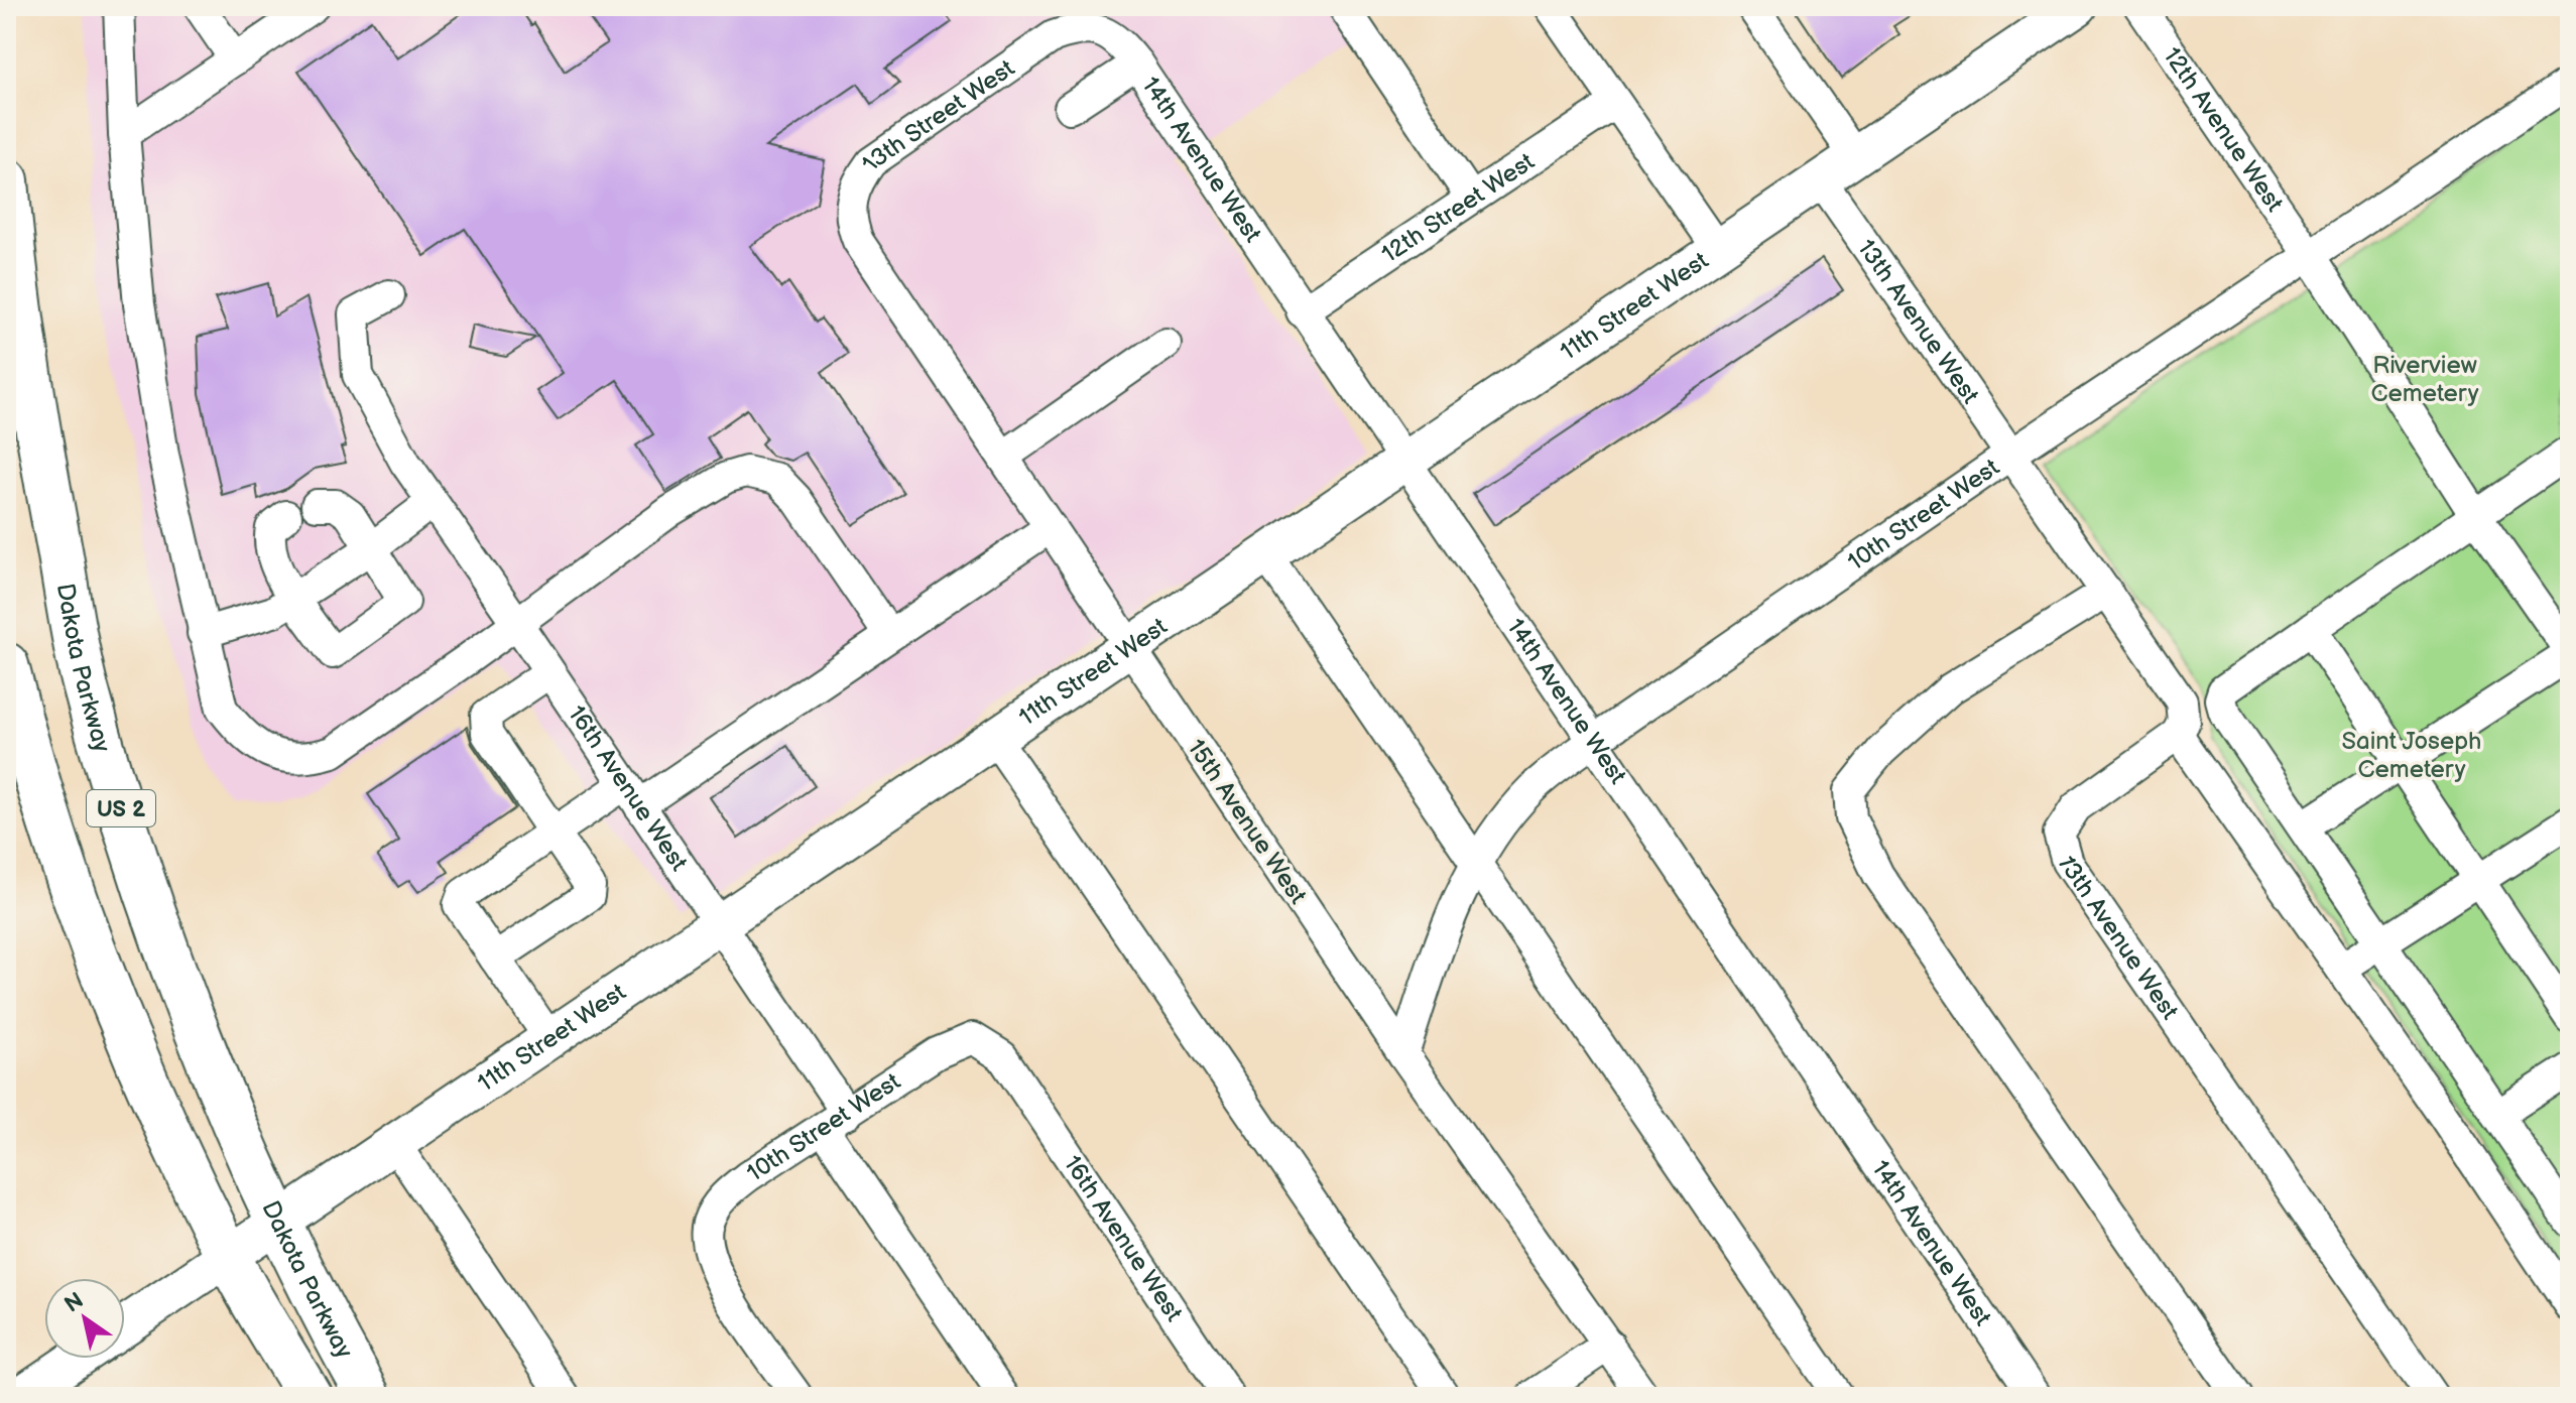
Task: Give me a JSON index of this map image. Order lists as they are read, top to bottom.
{
  "streets": {
    "highway": ["Dakota Parkway", "US 2"],
    "main road": ["11th Street West"],
    "street": [
      "13th Street West",
      "12th Avenue West",
      "14th Avenue West",
      "12th Street West",
      "13th Avenue West",
      "10th Street West",
      "16th Avenue West",
      "15th Avenue West"
    ]
  },
  "crossings": [
    ["13th Street West", "14th Avenue West"],
    ["13th Street West", "15th Avenue West"],
    ["12th Avenue West", "10th Street West"],
    ["14th Avenue West", "12th Street West"],
    ["14th Avenue West", "11th Street West"],
    ["14th Avenue West", "10th Street West"],
    ["11th Street West", "13th Avenue West"],
    ["11th Street West", "Dakota Parkway"],
    ["11th Street West", "16th Avenue West"],
    ["11th Street West", "US 2"],
    ["11th Street West", "15th Avenue West"],
    ["13th Avenue West", "10th Street West"],
    ["10th Street West", "16th Avenue West"],
    ["10th Street West", "15th Avenue West"]
  ],
  "parks": ["Riverview Cemetery", "Saint Joseph Cemetery"],
  "north": "top left"
}
